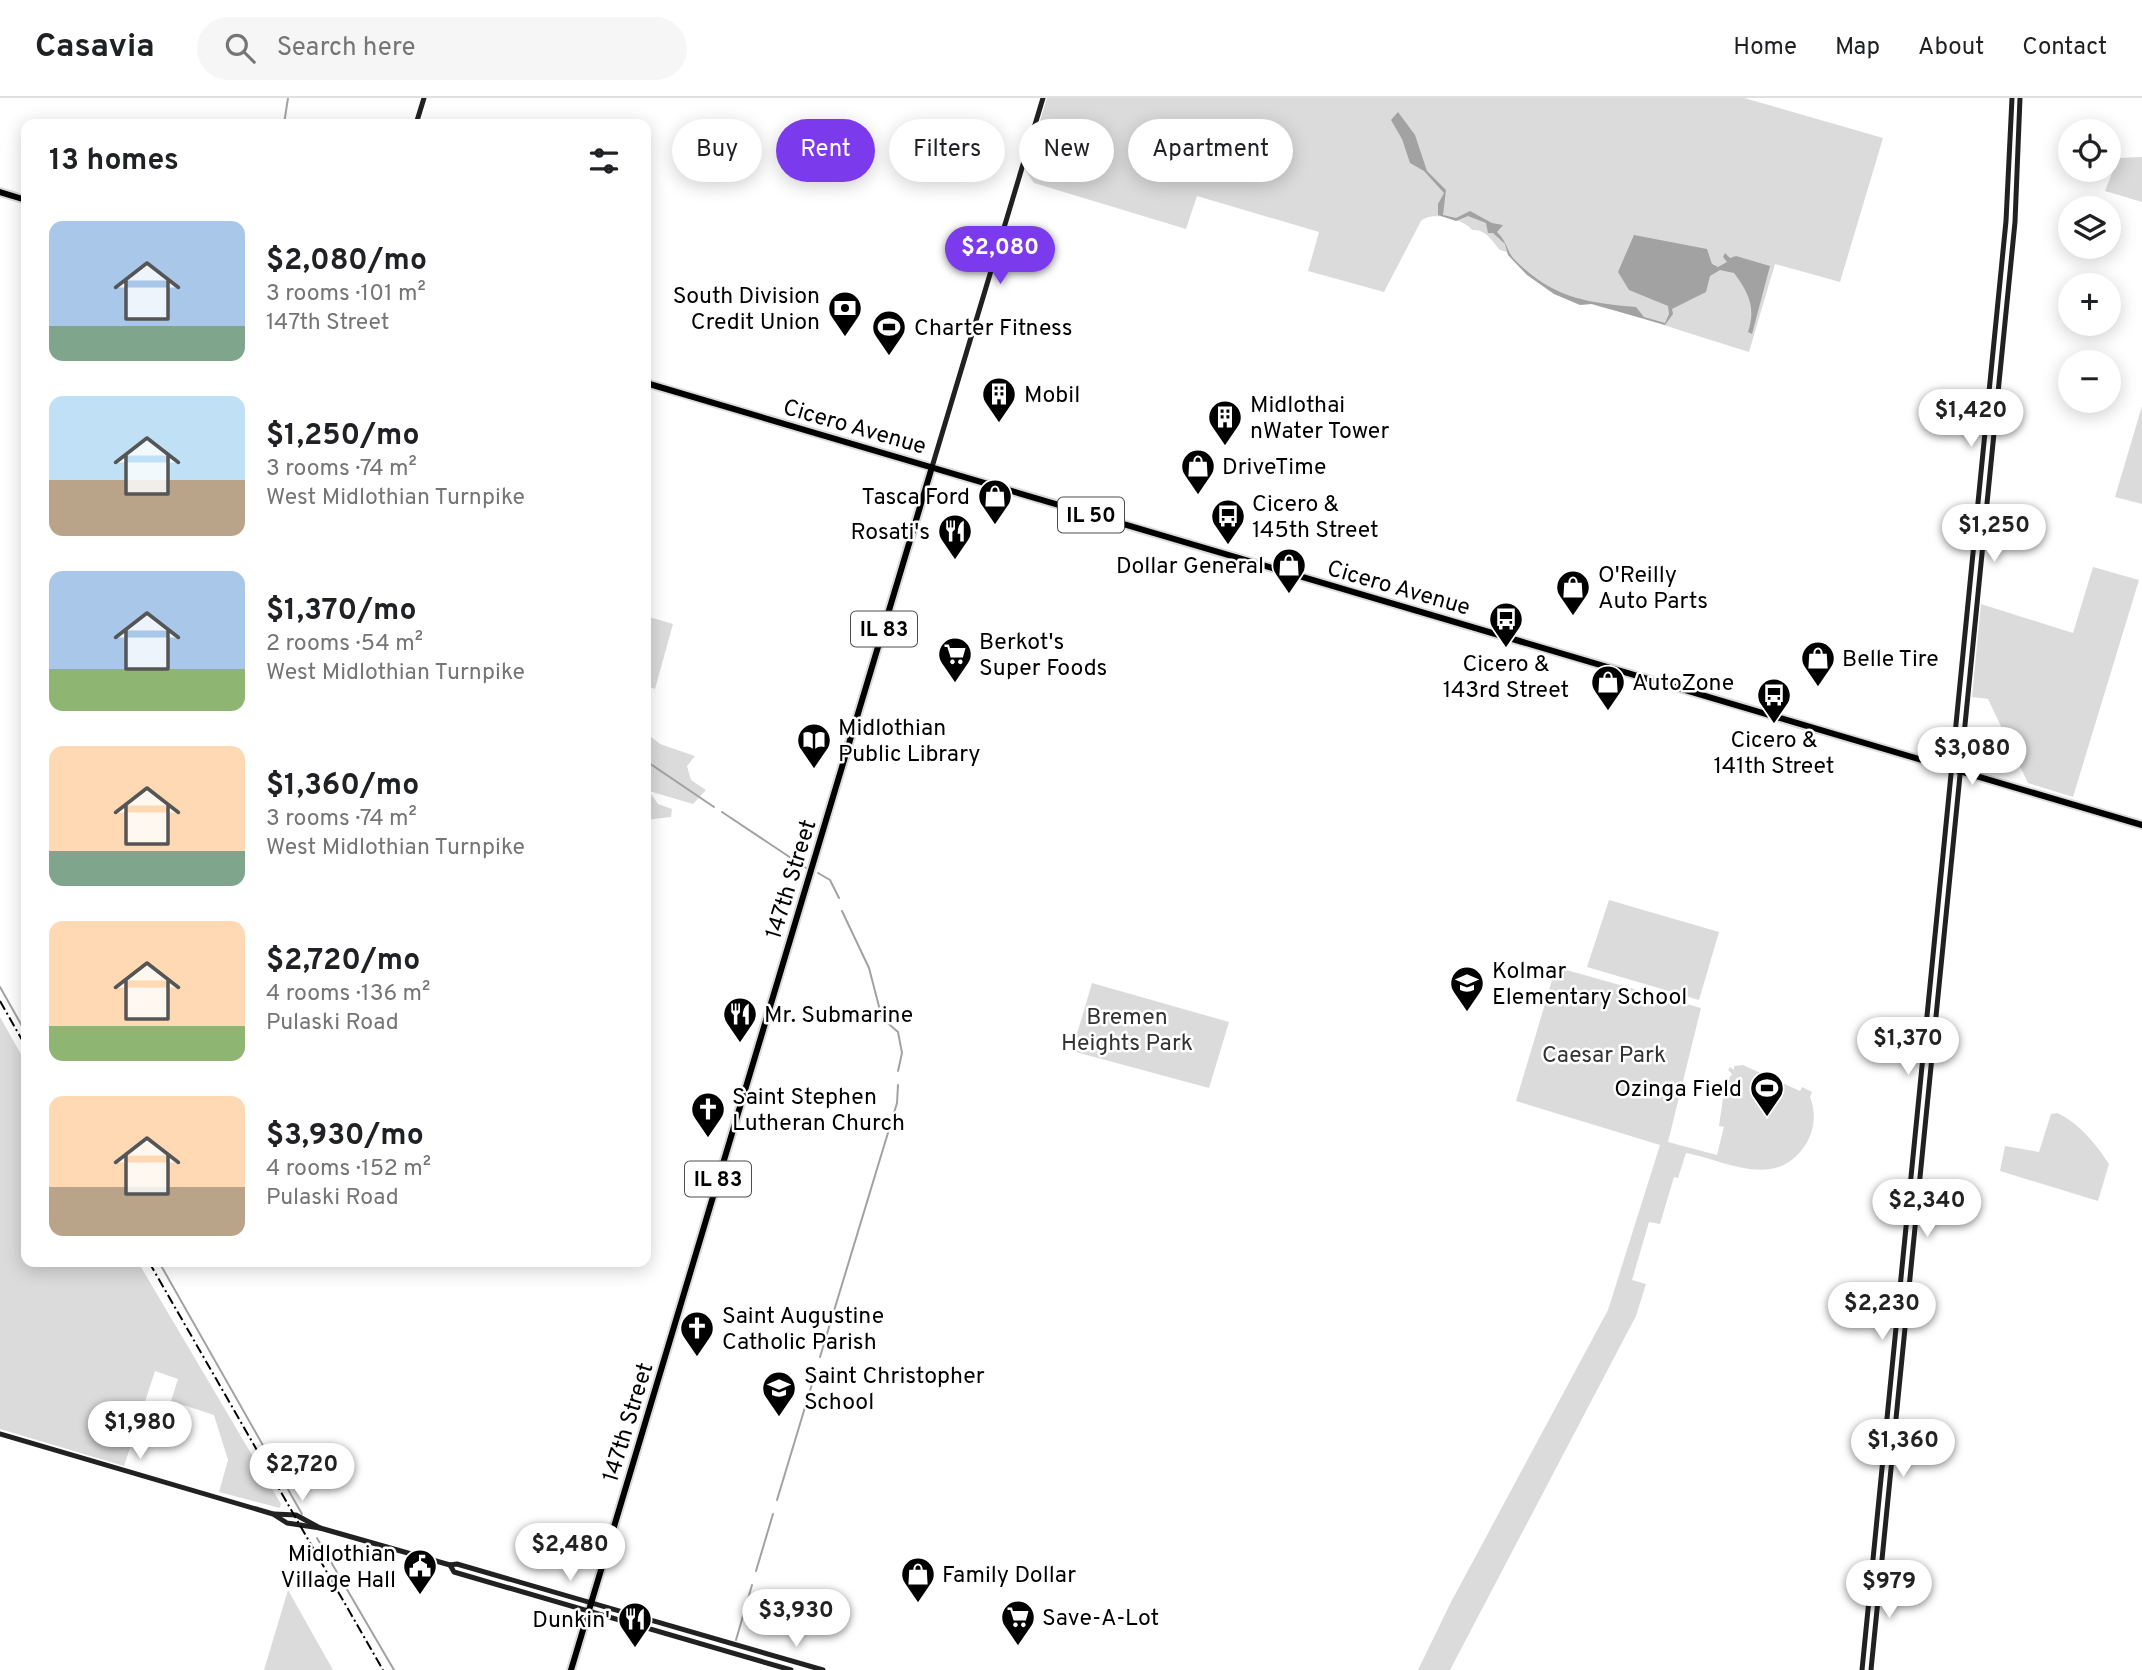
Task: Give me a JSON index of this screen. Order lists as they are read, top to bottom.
{
  "streets": {
    "main road": [
      "Cicero Avenue",
      "IL 50",
      "IL 83",
      "147th Street"
    ]
  },
  "crossings": [
    ["Cicero Avenue", "147th Street"]
  ],
  "parks": ["Bremen Heights Park", "Caesar Park"],
  "places": {
    "bank": ["South Division Credit Union"],
    "sports": ["Charter Fitness", "Ozinga Field"],
    "building": ["Mobil", "Midlothai nWater Tower"],
    "shop": [
      "DriveTime",
      "Tasca Ford",
      "Dollar General",
      "O'Reilly Auto Parts",
      "Belle Tire",
      "AutoZone",
      "Family Dollar"
    ],
    "bus stop": ["Cicero & 145th Street", "Cicero & 143rd Street", "Cicero & 141th Street"],
    "restaurant": ["Rosati's", "Mr. Submarine", "Dunkin'"],
    "supermarket": ["Berkot's Super Foods", "Save-A-Lot"],
    "library": ["Midlothian Public Library"],
    "school or university": ["Kolmar Elementary School", "Saint Christopher School"],
    "church": ["Saint Stephen Lutheran Church", "Saint Augustine Catholic Parish"],
    "public building": ["Midlothian Village Hall"]
  },
  "page": {
    "header": "Casavia",
    "search": "Search here",
    "nav": [
      "Home",
      "Map",
      "About",
      "Contact"
    ],
    "map_buttons": ["+", "−"],
    "chip": [
      "Buy",
      "Rent",
      "Filters",
      "New",
      "Apartment"
    ],
    "heading": "13 homes",
    "list": [
      {
        "name": "$2,080/mo",
        "note": "3 rooms · 101 m² · 147th Street"
      },
      {
        "name": "$1,250/mo",
        "note": "3 rooms · 74 m² · West Midlothian Turnpike"
      },
      {
        "name": "$1,370/mo",
        "note": "2 rooms · 54 m² · West Midlothian Turnpike"
      },
      {
        "name": "$1,360/mo",
        "note": "3 rooms · 74 m² · West Midlothian Turnpike"
      },
      {
        "name": "$2,720/mo",
        "note": "4 rooms · 136 m² · Pulaski Road"
      },
      {
        "name": "$3,930/mo",
        "note": "4 rooms · 152 m² · Pulaski Road"
      }
    ],
    "price": [
      "$2,080",
      "$1,420",
      "$1,250",
      "$3,080",
      "$1,370",
      "$2,340",
      "$2,230",
      "$1,980",
      "$1,360",
      "$2,720",
      "$2,480",
      "$979",
      "$3,930"
    ]
  }
}
